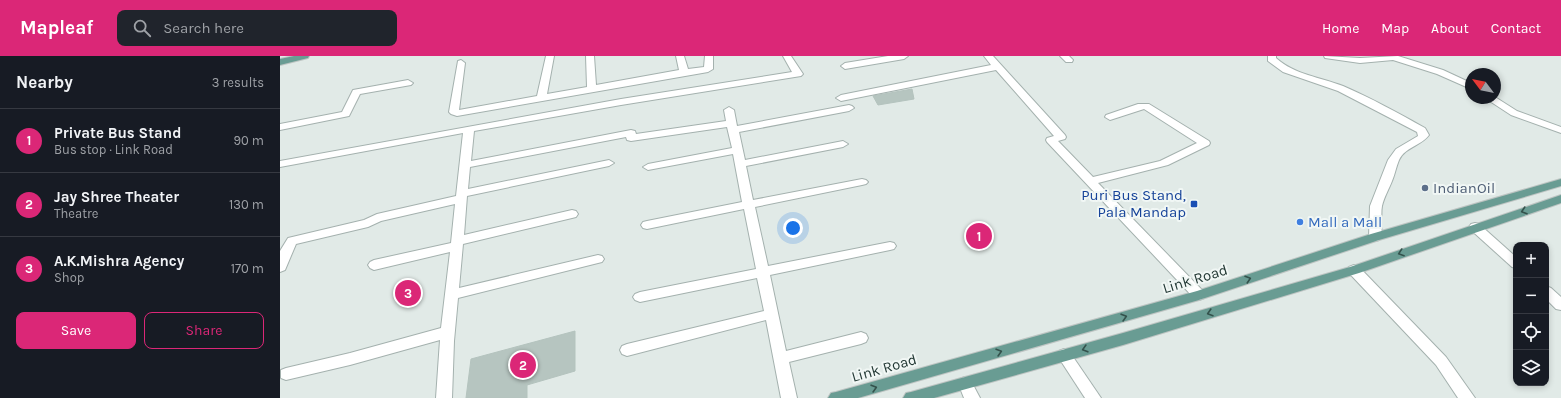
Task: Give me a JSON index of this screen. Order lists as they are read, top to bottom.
{
  "streets": {
    "main road": ["Link Road"]
  },
  "places": {
    "other": ["IndianOil", "Mall a Mall"],
    "transit": ["Puri Bus Stand, Pala Mandap"]
  },
  "north": "top left",
  "page": {
    "header": "Mapleaf",
    "search": "Search here",
    "nav": [
      "Home",
      "Map",
      "About",
      "Contact"
    ],
    "heading": ["Nearby", "3 results"],
    "list": [
      {
        "mark": "1",
        "name": "Private Bus Stand",
        "note": "Bus stop · Link Road",
        "value": "90 m"
      },
      {
        "mark": "2",
        "name": "Jay Shree Theater",
        "note": "Theatre",
        "value": "130 m"
      },
      {
        "mark": "3",
        "name": "A.K.Mishra Agency",
        "note": "Shop",
        "value": "170 m"
      }
    ],
    "pins": ["1", "3", "2"],
    "map_buttons": ["+", "−"],
    "buttons": ["Save", "Share"]
  }
}
